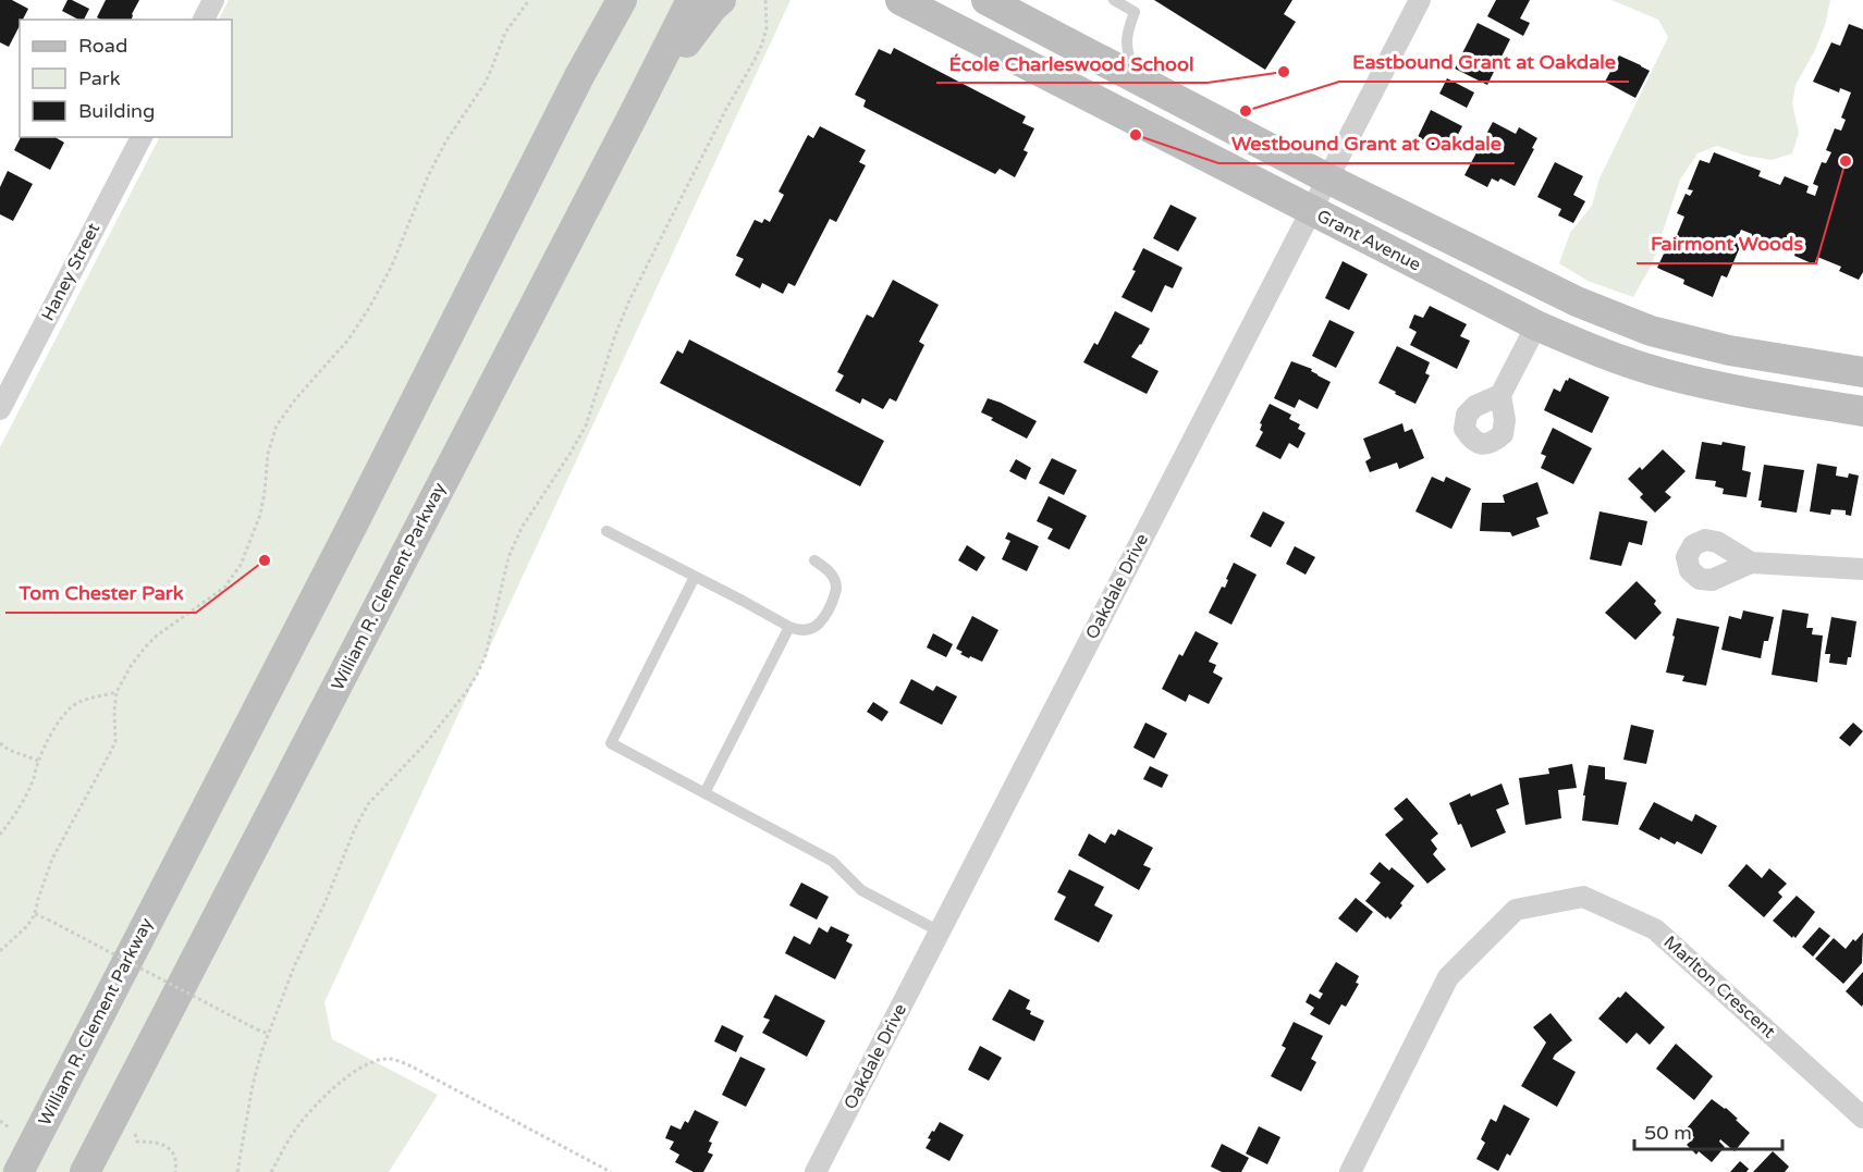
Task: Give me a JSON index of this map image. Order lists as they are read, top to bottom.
{
  "streets": {
    "main road": ["Grant Avenue", "William R. Clement Parkway"],
    "street": ["Haney Street", "Oakdale Drive", "Marlton Crescent"]
  },
  "crossings": [
    ["Grant Avenue", "Oakdale Drive"]
  ],
  "places": [
    "École Charleswood School",
    "Eastbound Grant at Oakdale",
    "Westbound Grant at Oakdale",
    "Fairmont Woods",
    "Tom Chester Park"
  ],
  "legend": ["Road", "Park", "Building"],
  "scale_bar": "50 m"
}
